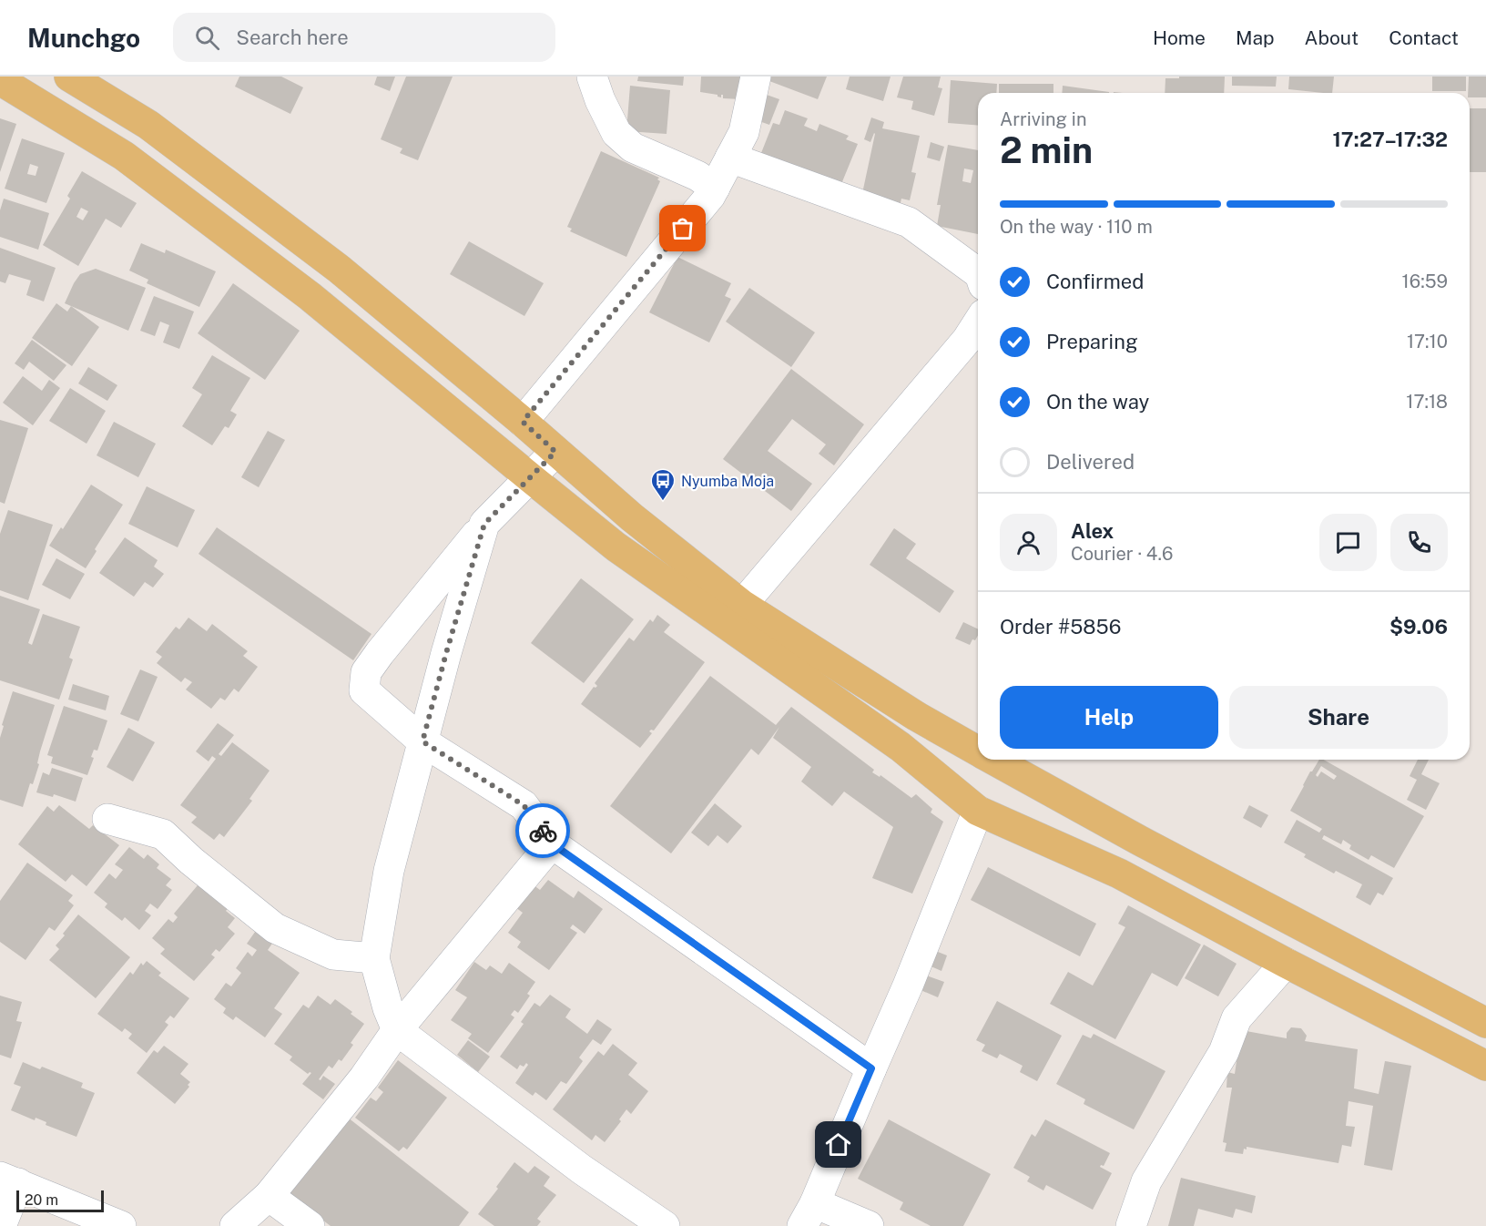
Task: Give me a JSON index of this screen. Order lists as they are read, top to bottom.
{
  "places": {
    "bus stop": ["Nyumba Moja"]
  },
  "scale_bar": "20 m",
  "page": {
    "header": "Munchgo",
    "search": "Search here",
    "nav": [
      "Home",
      "Map",
      "About",
      "Contact"
    ],
    "heading": ["2 min", "Arriving in", "17:27–17:32"],
    "panel": [
      "Alex",
      "Courier · 4.6",
      "Order #5856",
      "$9.06"
    ],
    "bar": "On the way · 110 m",
    "list": [
      ["Confirmed", "16:59"],
      ["Preparing", "17:10"],
      ["On the way", "17:18"],
      "Delivered"
    ],
    "buttons": ["Help", "Share"],
    "scale": "20 m"
  }
}
